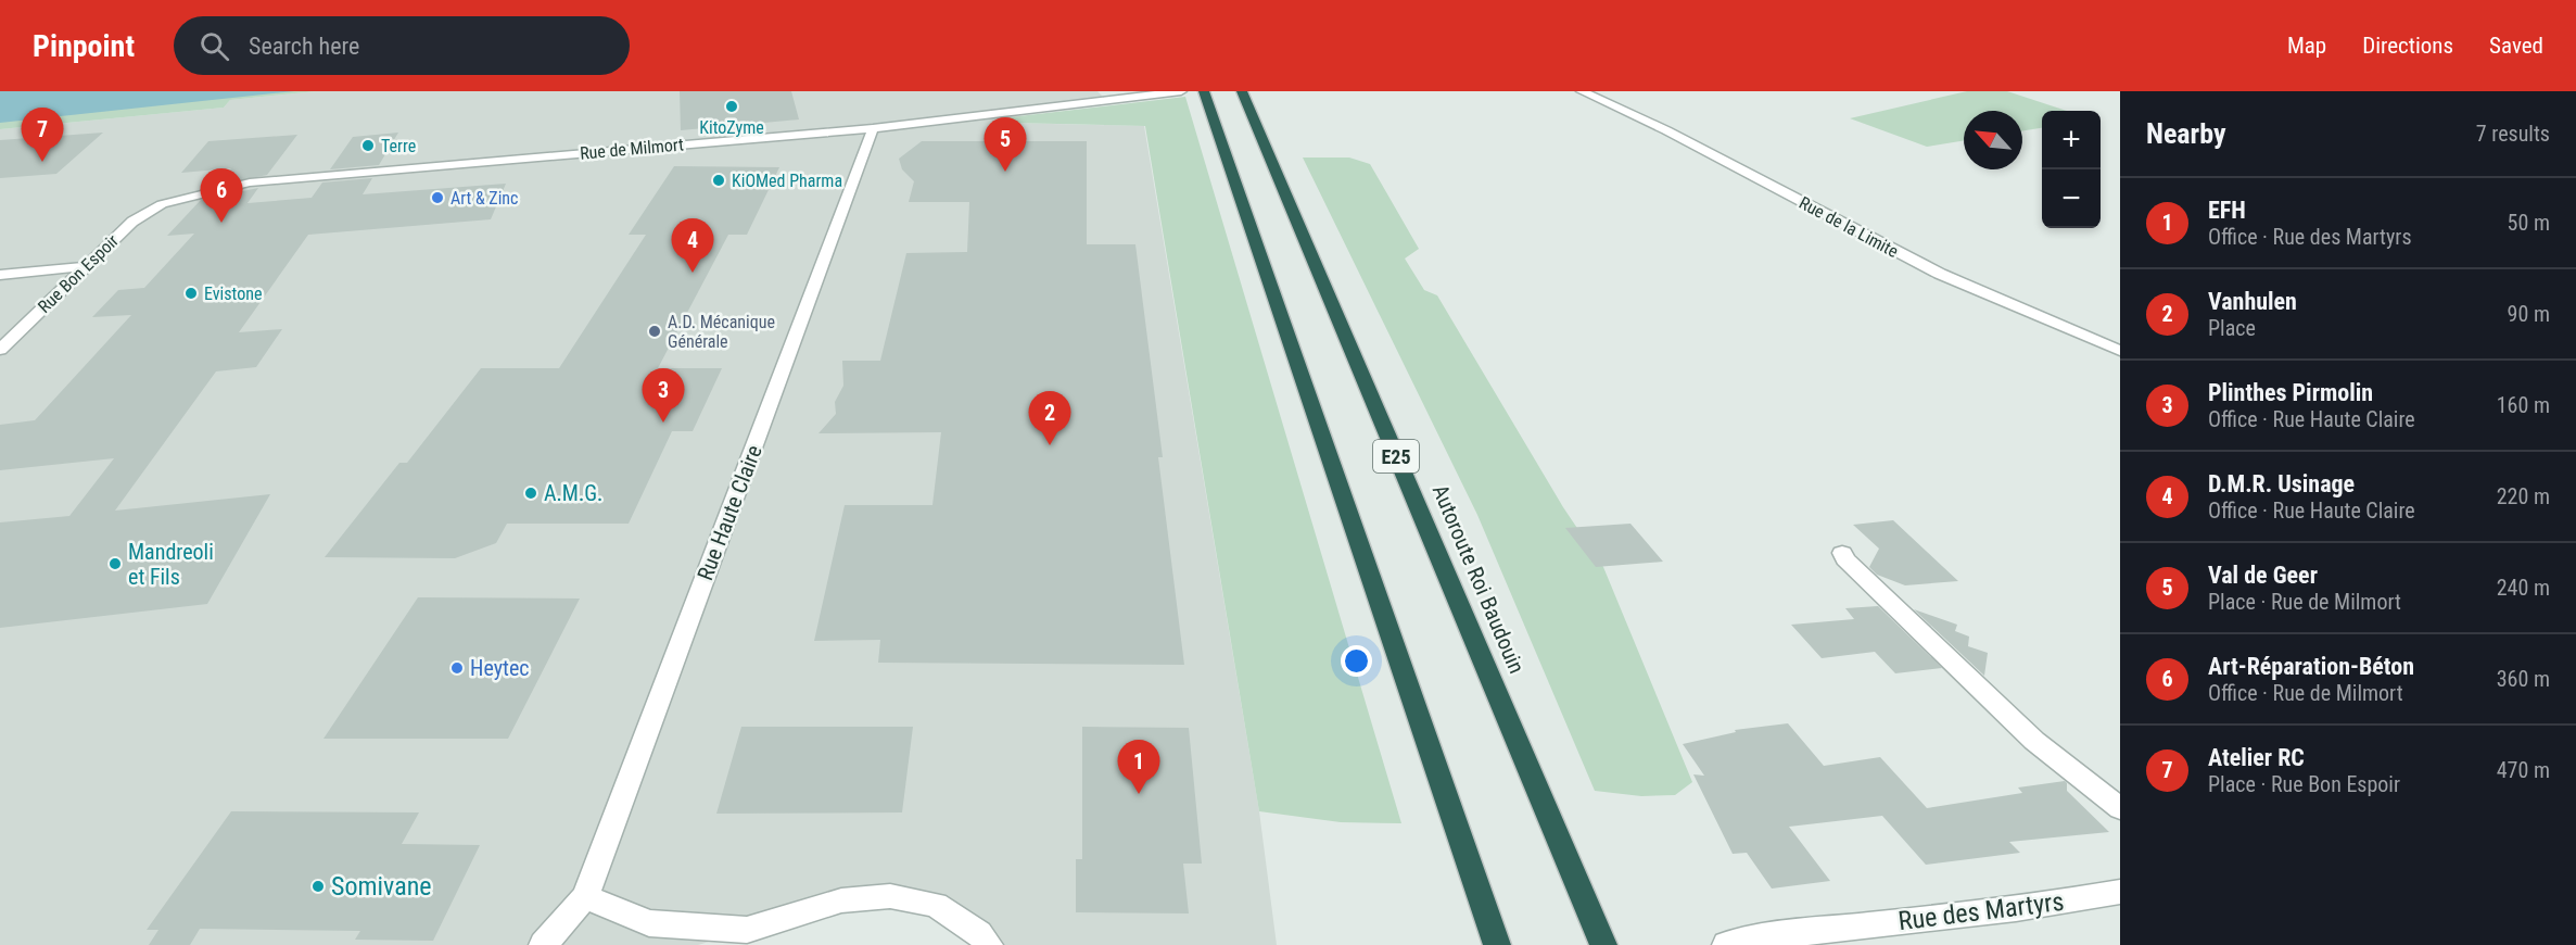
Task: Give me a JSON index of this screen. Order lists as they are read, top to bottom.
{
  "streets": {
    "highway": ["E25", "Autoroute Roi Baudouin"],
    "street": [
      "Rue de Milmort",
      "Rue de la Limite",
      "Rue Bon Espoir",
      "Rue Haute Claire",
      "Rue des Martyrs"
    ]
  },
  "crossings": [
    ["Rue de Milmort", "Rue Bon Espoir"],
    ["Rue de Milmort", "Rue Haute Claire"]
  ],
  "places": [
    "KitoZyme",
    "Terre",
    "KiOMed Pharma",
    "Art & Zinc",
    "Evistone",
    "A.D. Mécanique Générale",
    "A.M.G.",
    "Mandreoli et Fils",
    "Heytec",
    "Somivane"
  ],
  "north": "top left",
  "page": {
    "header": "Pinpoint",
    "search": "Search here",
    "nav": ["Map", "Directions", "Saved"],
    "heading": ["Nearby", "7 results"],
    "pins": [
      "7",
      "5",
      "6",
      "4",
      "3",
      "2",
      "1"
    ],
    "map_buttons": ["+", "−"],
    "list": [
      {
        "mark": "1",
        "name": "EFH",
        "note": "Office · Rue des Martyrs",
        "value": "50 m"
      },
      {
        "mark": "2",
        "name": "Vanhulen",
        "note": "Place",
        "value": "90 m"
      },
      {
        "mark": "3",
        "name": "Plinthes Pirmolin",
        "note": "Office · Rue Haute Claire",
        "value": "160 m"
      },
      {
        "mark": "4",
        "name": "D.M.R. Usinage",
        "note": "Office · Rue Haute Claire",
        "value": "220 m"
      },
      {
        "mark": "5",
        "name": "Val de Geer",
        "note": "Place · Rue de Milmort",
        "value": "240 m"
      },
      {
        "mark": "6",
        "name": "Art-Réparation-Béton",
        "note": "Office · Rue de Milmort",
        "value": "360 m"
      },
      {
        "mark": "7",
        "name": "Atelier RC",
        "note": "Place · Rue Bon Espoir",
        "value": "470 m"
      }
    ]
  }
}
